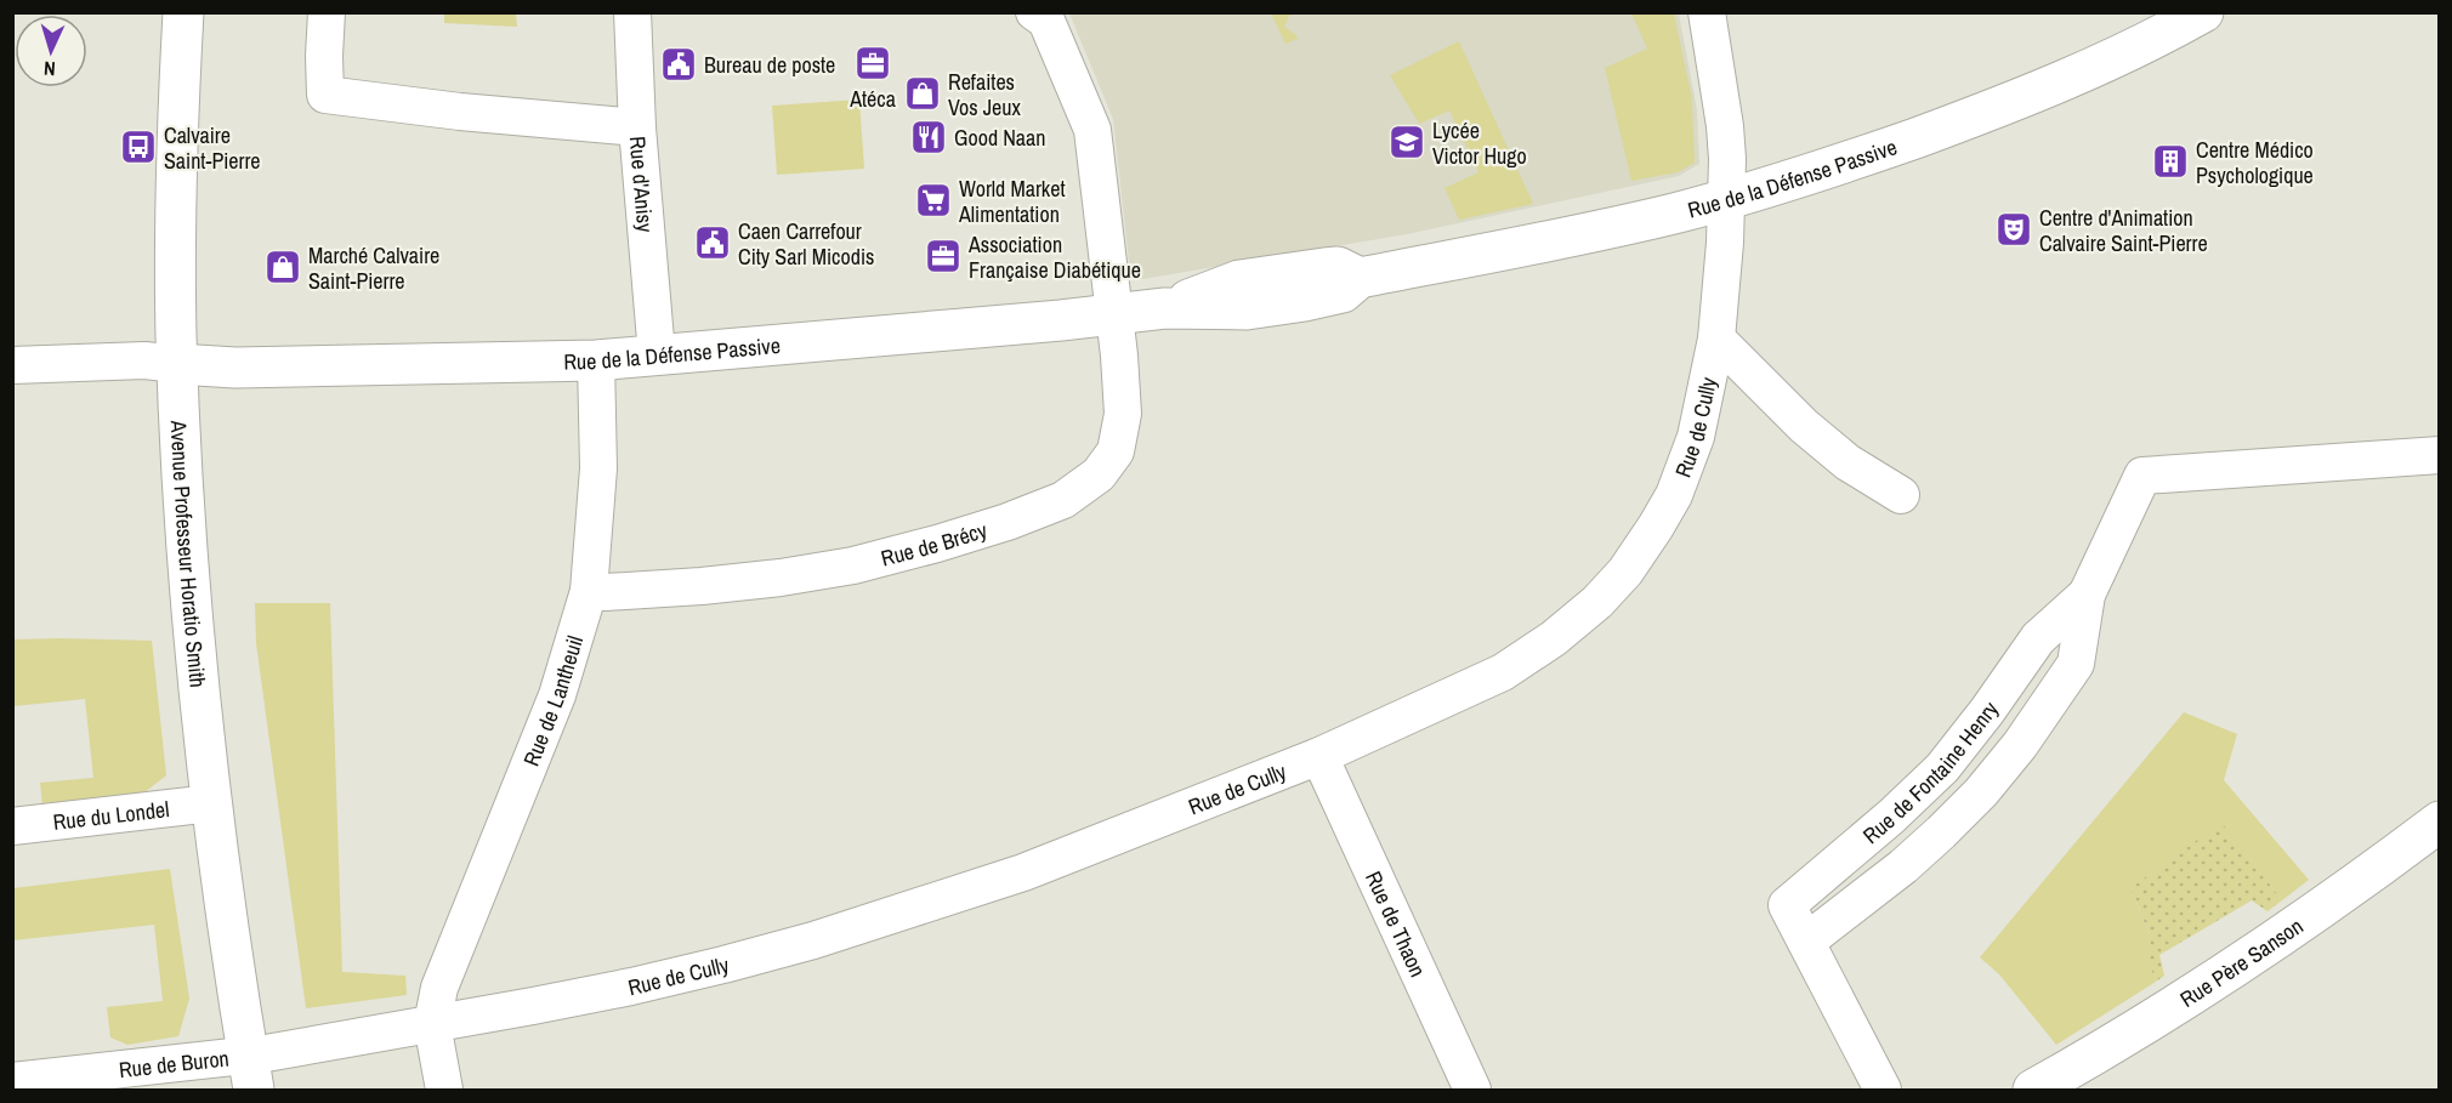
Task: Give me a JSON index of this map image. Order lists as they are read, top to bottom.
{
  "streets": {
    "street": [
      "Rue de la Défense Passive",
      "Rue d'Anisy",
      "Rue de Cully",
      "Rue de Brécy",
      "Avenue Professeur Horatio Smith",
      "Rue de Lantheuil",
      "Rue du Londel",
      "Rue de Thaon",
      "Rue Père Sanson",
      "Rue de Buron"
    ]
  },
  "crossings": [
    ["Rue de la Défense Passive", "Rue d'Anisy"],
    ["Rue de la Défense Passive", "Rue de Cully"],
    ["Rue de la Défense Passive", "Rue de Brécy"],
    ["Rue de la Défense Passive", "Avenue Professeur Horatio Smith"],
    ["Rue de la Défense Passive", "Rue de Lantheuil"],
    ["Rue de Cully", "Avenue Professeur Horatio Smith"],
    ["Rue de Cully", "Rue de Lantheuil"],
    ["Rue de Cully", "Rue de Thaon"],
    ["Rue de Cully", "Rue de Buron"],
    ["Rue de Brécy", "Rue de Lantheuil"],
    ["Avenue Professeur Horatio Smith", "Rue du Londel"],
    ["Avenue Professeur Horatio Smith", "Rue de Buron"]
  ],
  "places": {
    "office": ["Atéca", "Association Française Diabétique"],
    "public building": ["Bureau de poste", "Caen Carrefour City Sarl Micodis"],
    "shop": ["Refaites Vos Jeux", "Marché Calvaire Saint-Pierre"],
    "restaurant": ["Good Naan"],
    "school or university": ["Lycée Victor Hugo"],
    "bus stop": ["Calvaire Saint-Pierre"],
    "building": ["Centre Médico Psychologique"],
    "supermarket": ["World Market Alimentation"],
    "theatre": ["Centre d'Animation Calvaire Saint-Pierre"]
  },
  "north": "bottom"
}
